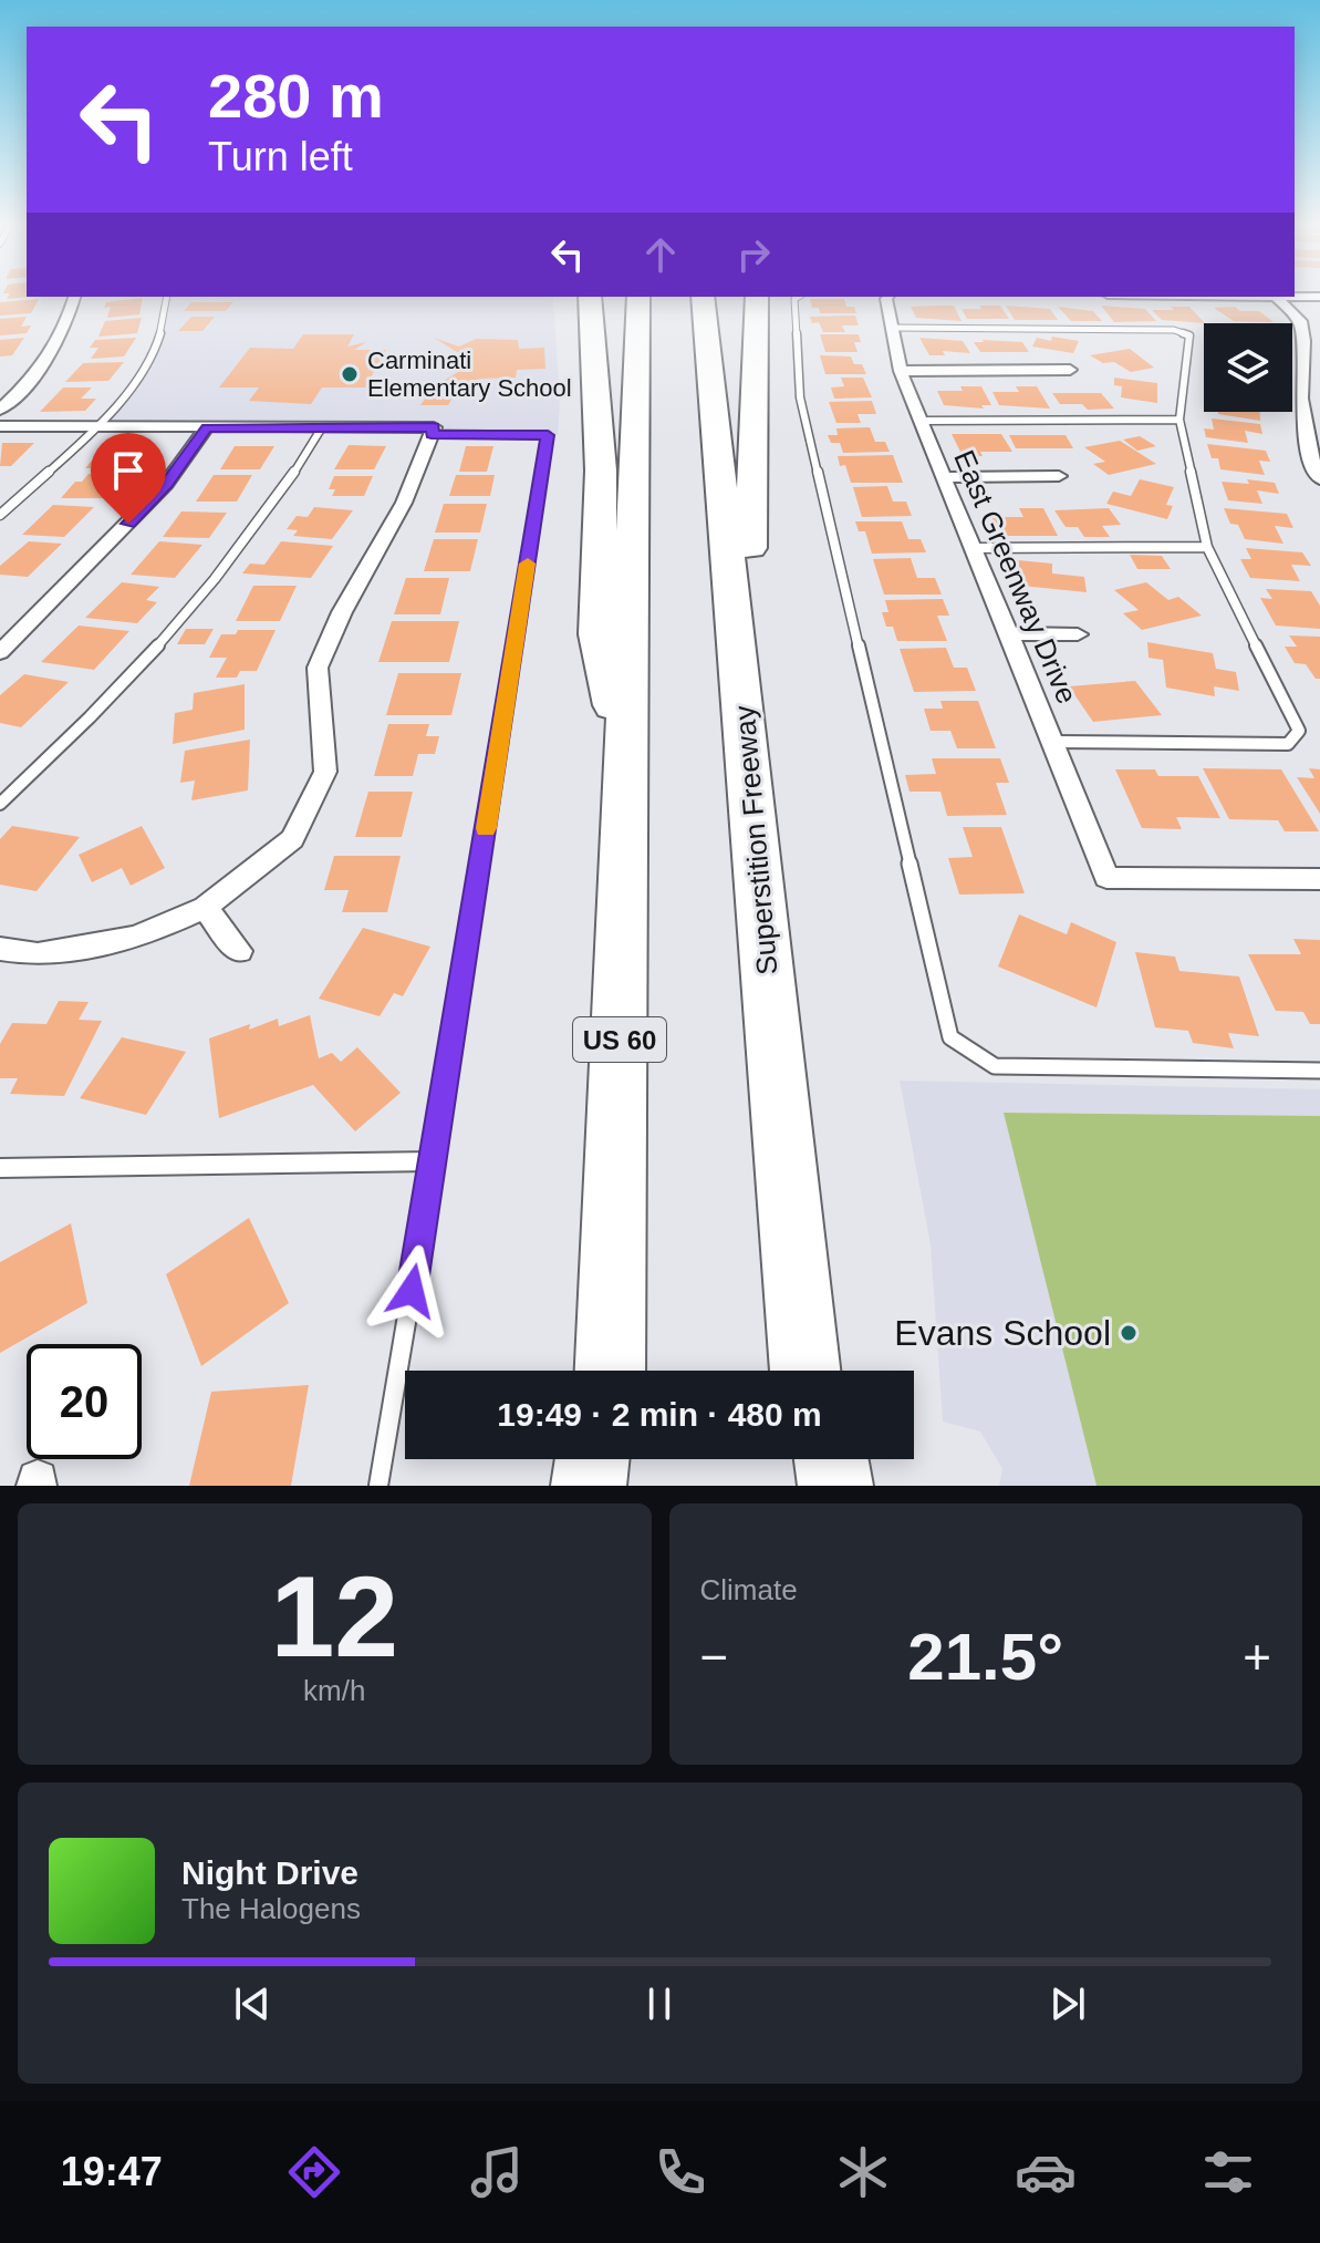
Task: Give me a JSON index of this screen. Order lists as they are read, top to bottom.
{
  "streets": {
    "highway": ["Superstition Freeway", "US 60"],
    "street": ["East Greenway Drive"]
  },
  "places": ["Carminati Elementary School", "Evans School"],
  "page": {
    "turn": ["280 m", "Turn left"],
    "limit": "20",
    "trip": "19:49 · 2 min · 480 m",
    "tile": [
      ["12", "km/h"],
      "Climate"
    ],
    "heat": ["−", "21.5°", "+"],
    "song": ["Night Drive", "The Halogens"],
    "tabs": "19:47"
  }
}
